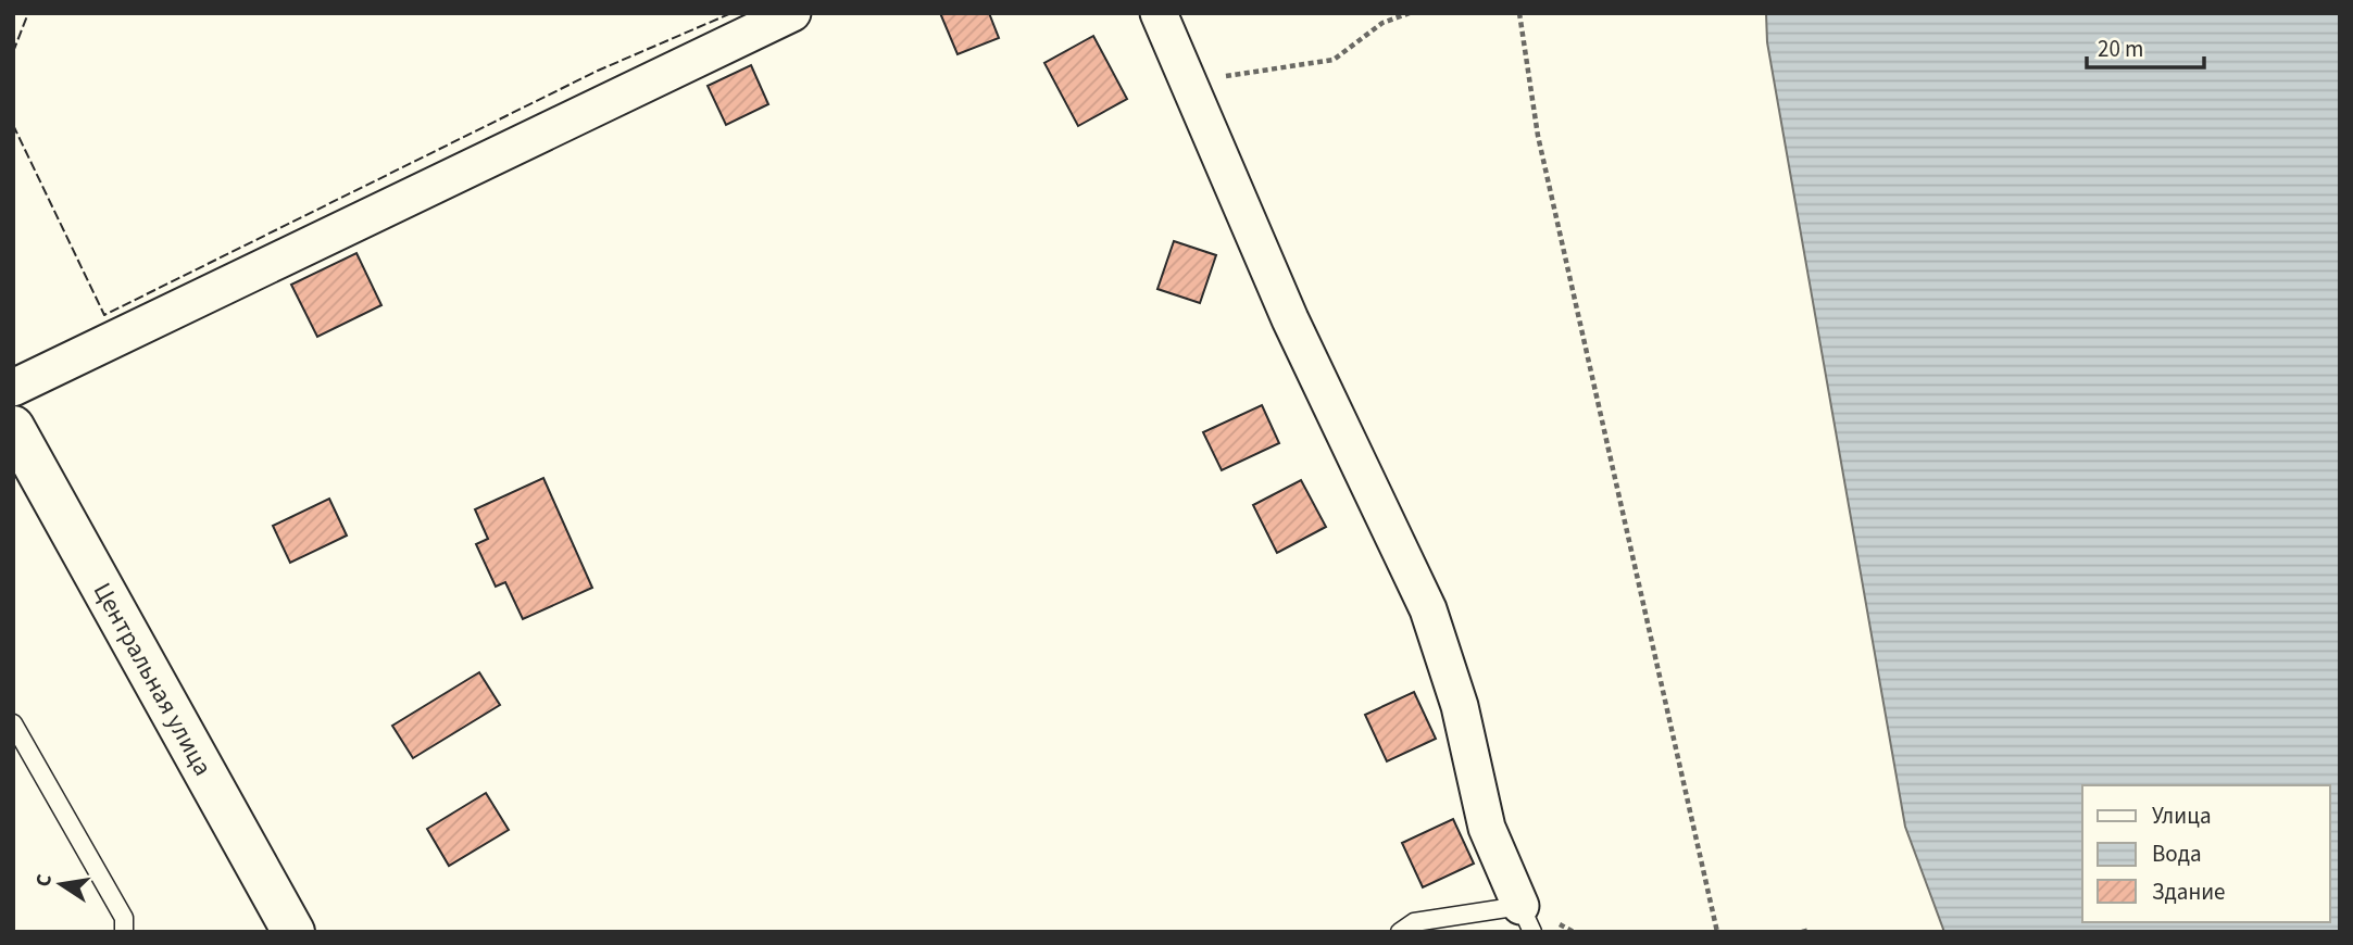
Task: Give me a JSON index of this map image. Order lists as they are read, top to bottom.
{
  "streets": {
    "street": ["Центральная улица"]
  },
  "legend": ["Улица", "Вода", "Здание"],
  "scale_bar": "20 m",
  "north": "left"
}
